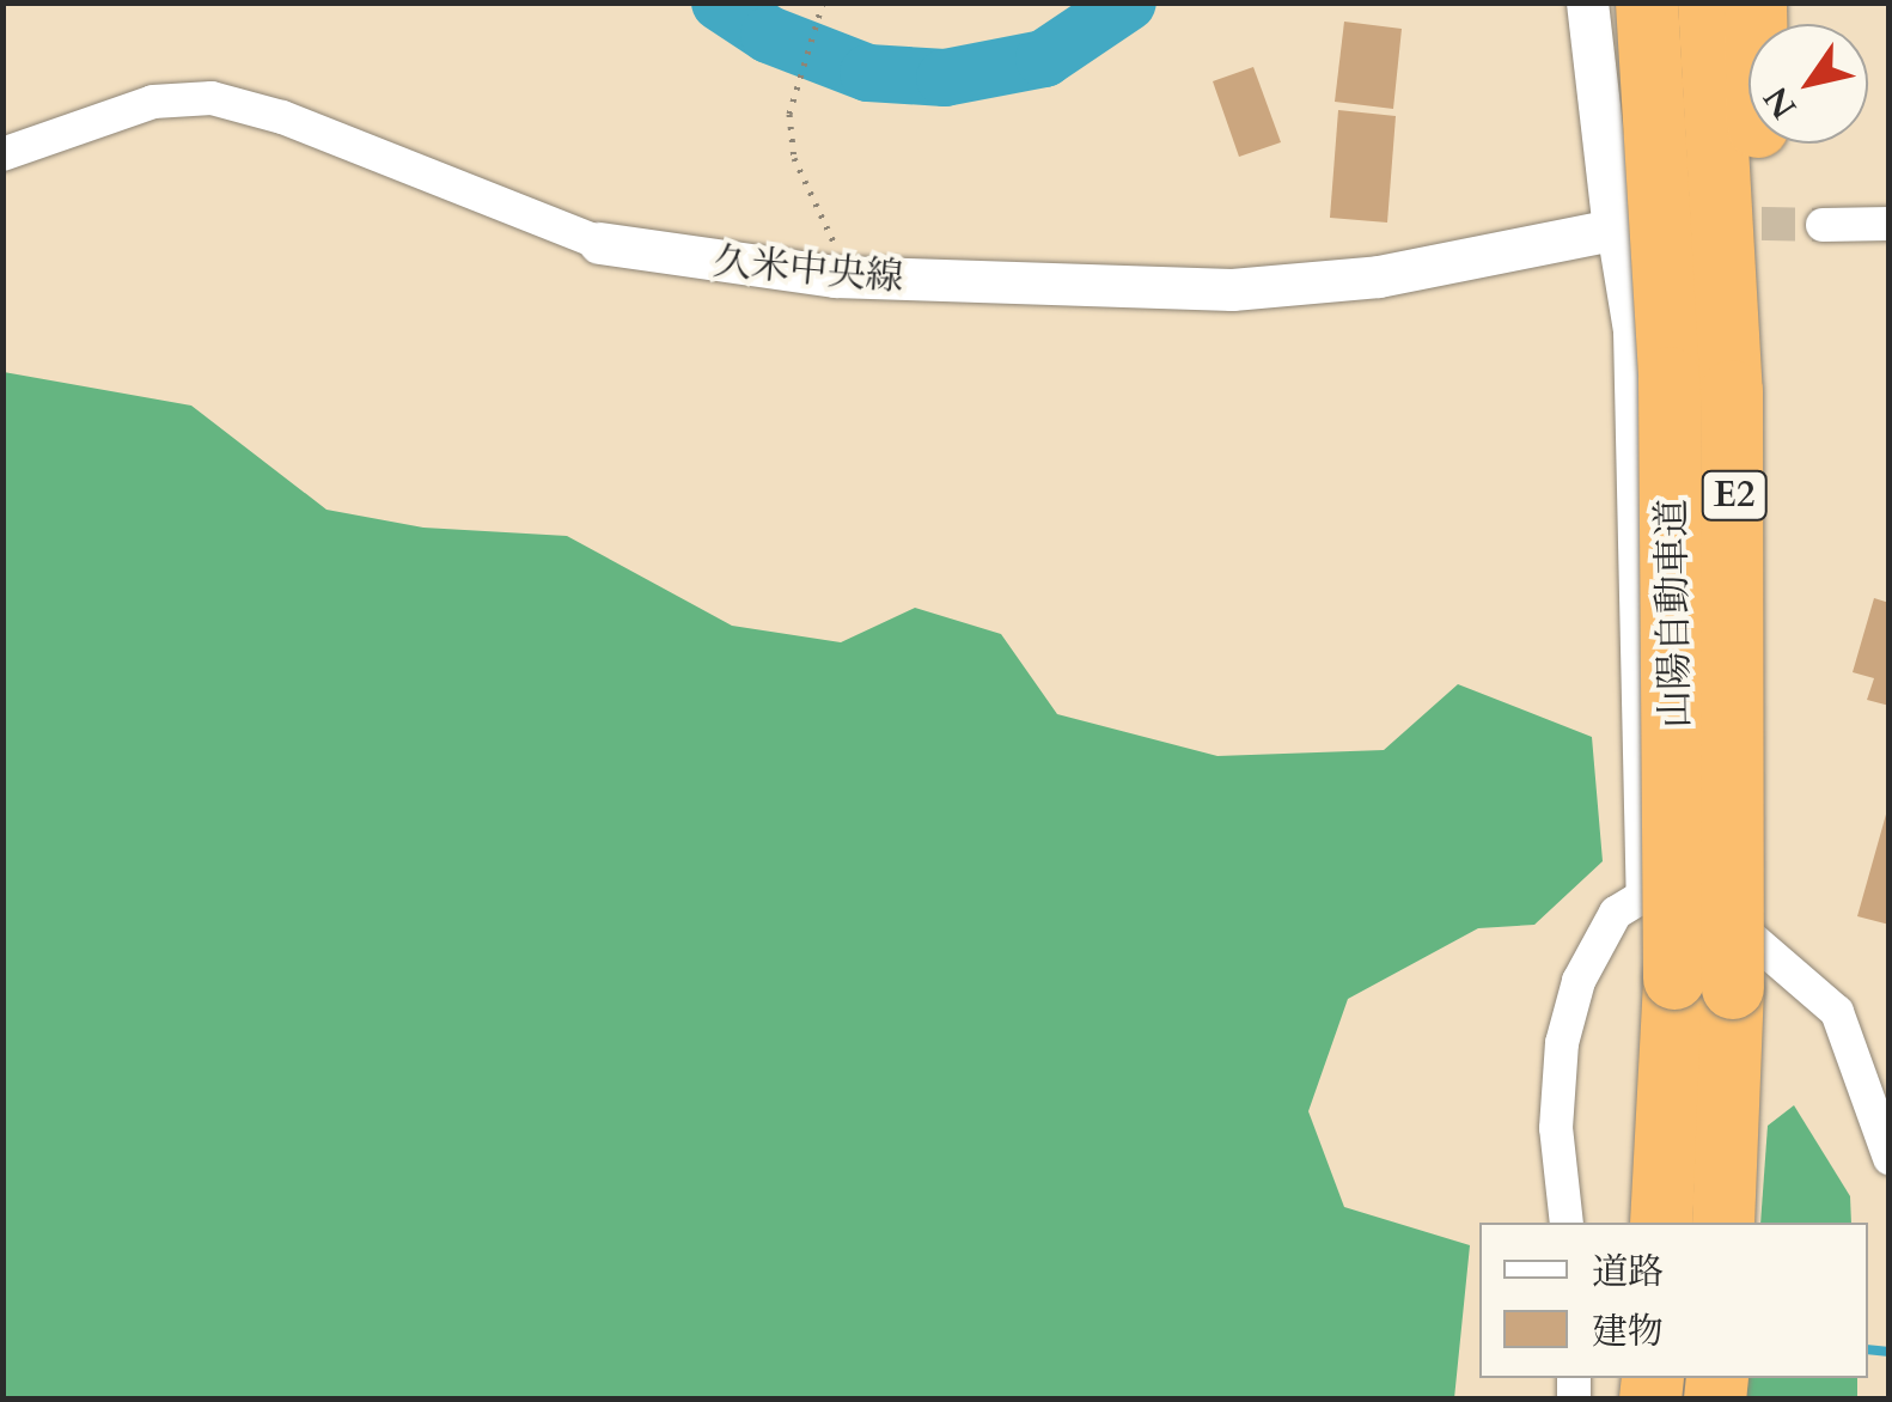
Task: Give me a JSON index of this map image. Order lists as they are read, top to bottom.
{
  "streets": {
    "highway": ["E2", "山陽自動車道"],
    "street": ["久米中央線"]
  },
  "legend": ["道路", "建物"],
  "north": "bottom left"
}
